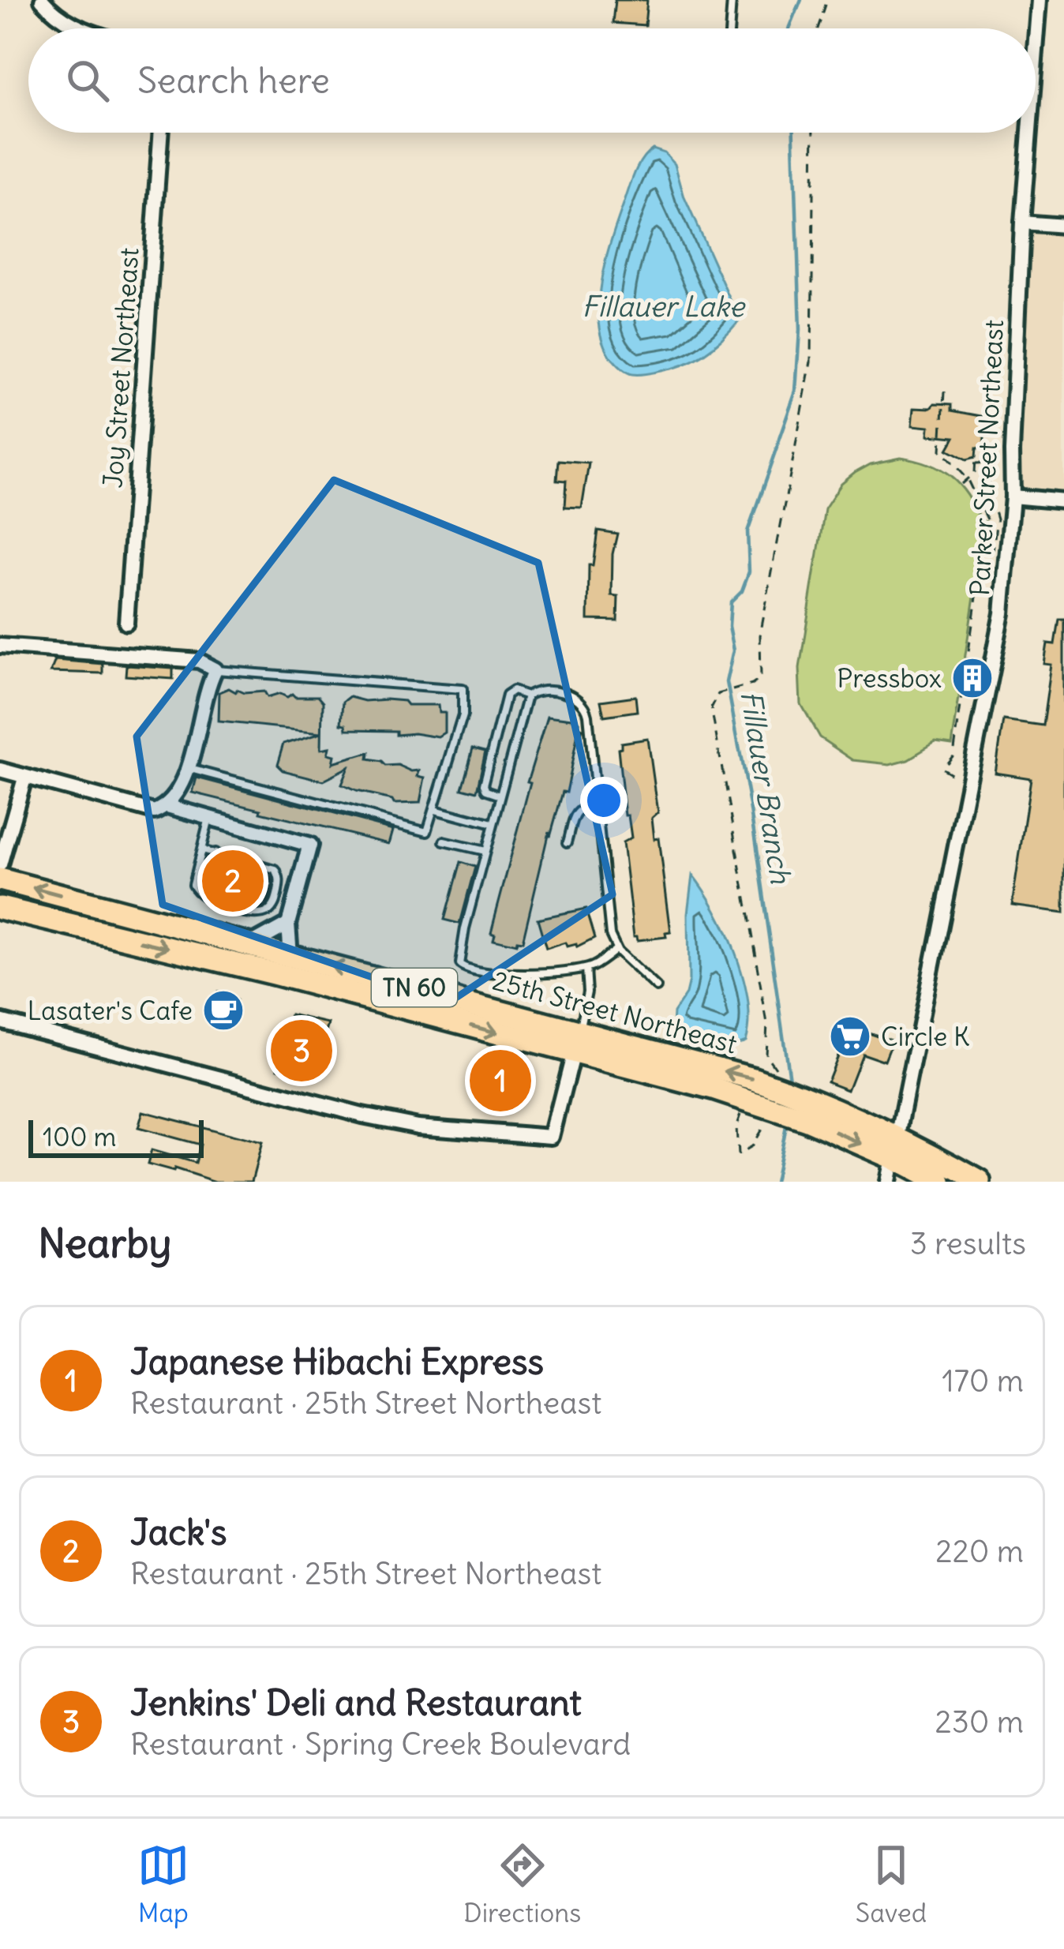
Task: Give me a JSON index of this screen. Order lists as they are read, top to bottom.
{
  "streets": {
    "highway": ["TN 60", "25th Street Northeast"],
    "street": ["Joy Street Northeast", "Parker Street Northeast"]
  },
  "crossings": [
    ["Parker Street Northeast", "25th Street Northeast"]
  ],
  "water": ["Fillauer Lake", "Fillauer Branch"],
  "places": {
    "building": ["Pressbox"],
    "cafe": ["Lasater's Cafe"],
    "supermarket": ["Circle K"]
  },
  "scale_bar": "100 m",
  "page": {
    "search": "Search here",
    "pins": ["2", "3", "1"],
    "scale": "100 m",
    "heading": ["Nearby", "3 results"],
    "list": [
      {
        "mark": "1",
        "name": "Japanese Hibachi Express",
        "note": "Restaurant · 25th Street Northeast",
        "value": "170 m"
      },
      {
        "mark": "2",
        "name": "Jack's",
        "note": "Restaurant · 25th Street Northeast",
        "value": "220 m"
      },
      {
        "mark": "3",
        "name": "Jenkins' Deli and Restaurant",
        "note": "Restaurant · Spring Creek Boulevard",
        "value": "230 m"
      }
    ],
    "nav": ["Map", "Directions", "Saved"]
  }
}
